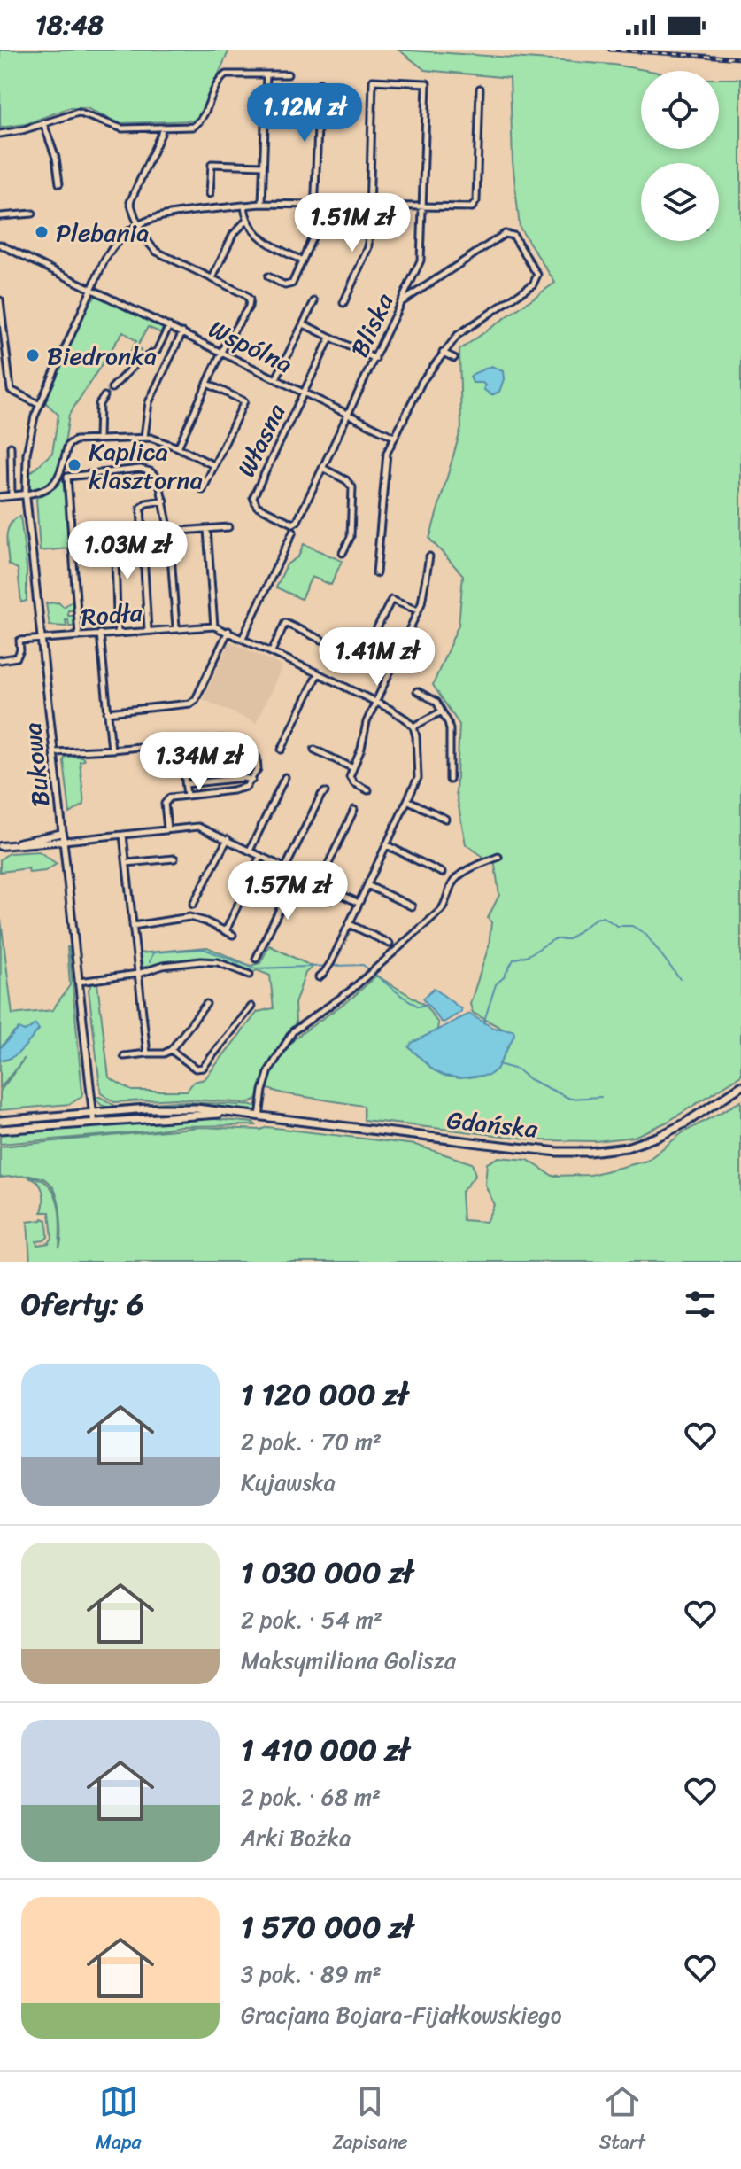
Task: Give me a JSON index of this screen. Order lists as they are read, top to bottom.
{
  "streets": {
    "main road": ["Gdańska"],
    "street": [
      "Bliska",
      "Wspólna",
      "Własna",
      "Rodła",
      "Bukowa"
    ]
  },
  "crossings": [
    ["Bliska", "Wspólna"],
    ["Bliska", "Własna"],
    ["Wspólna", "Własna"],
    ["Wspólna", "Bukowa"],
    ["Rodła", "Bukowa"],
    ["Bukowa", "Gdańska"]
  ],
  "places": ["Plebania", "Biedronka", "Kaplica klasztorna"],
  "page": {
    "status": "18:48",
    "price": [
      "1.12M zł",
      "1.51M zł",
      "1.03M zł",
      "1.41M zł",
      "1.34M zł",
      "1.57M zł"
    ],
    "heading": "Oferty: 6",
    "list": [
      {
        "name": "1 120 000 zł",
        "note": "2 pok. · 70 m² · Kujawska"
      },
      {
        "name": "1 030 000 zł",
        "note": "2 pok. · 54 m² · Maksymiliana Golisza"
      },
      {
        "name": "1 410 000 zł",
        "note": "2 pok. · 68 m² · Arki Bożka"
      },
      {
        "name": "1 570 000 zł",
        "note": "3 pok. · 89 m² · Gracjana Bojara-Fijałkowskiego"
      }
    ],
    "tabs": ["Mapa", "Zapisane", "Start"]
  }
}
